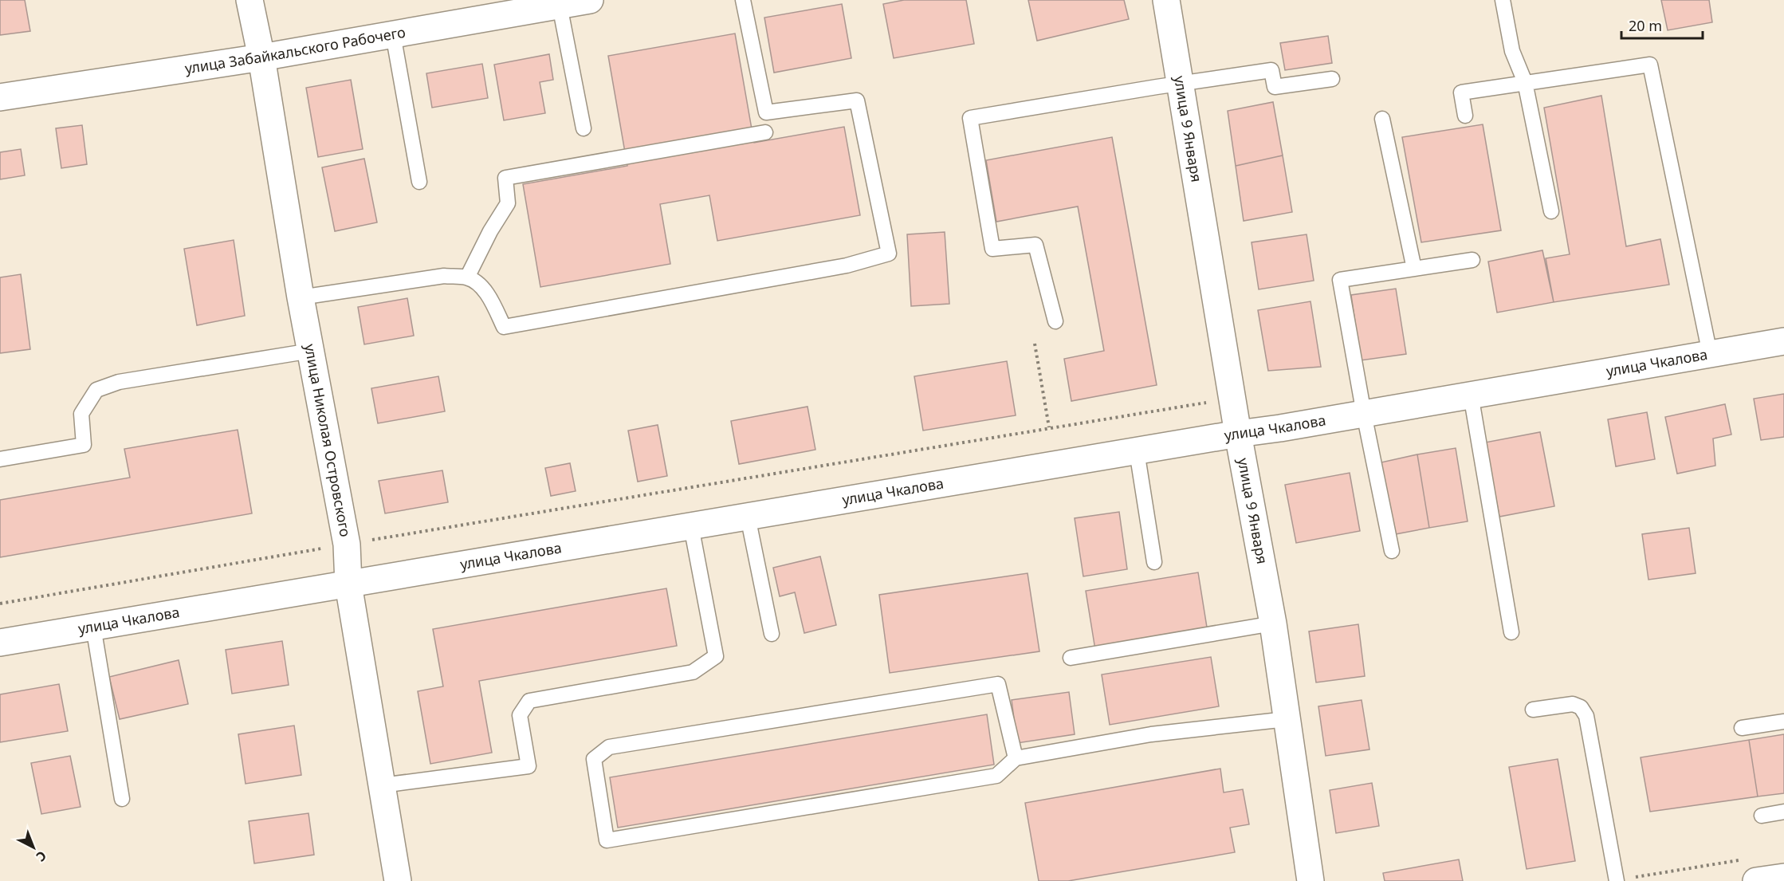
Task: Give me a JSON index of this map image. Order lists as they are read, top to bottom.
{
  "streets": {
    "street": [
      "улица Забайкальского Рабочего",
      "улица 9 Января",
      "улица Чкалова",
      "улица Николая Островского"
    ]
  },
  "crossings": [
    ["улица Забайкальского Рабочего", "улица Николая Островского"],
    ["улица 9 Января", "улица Чкалова"],
    ["улица Чкалова", "улица Николая Островского"]
  ],
  "scale_bar": "20 m",
  "north": "bottom right"
}
